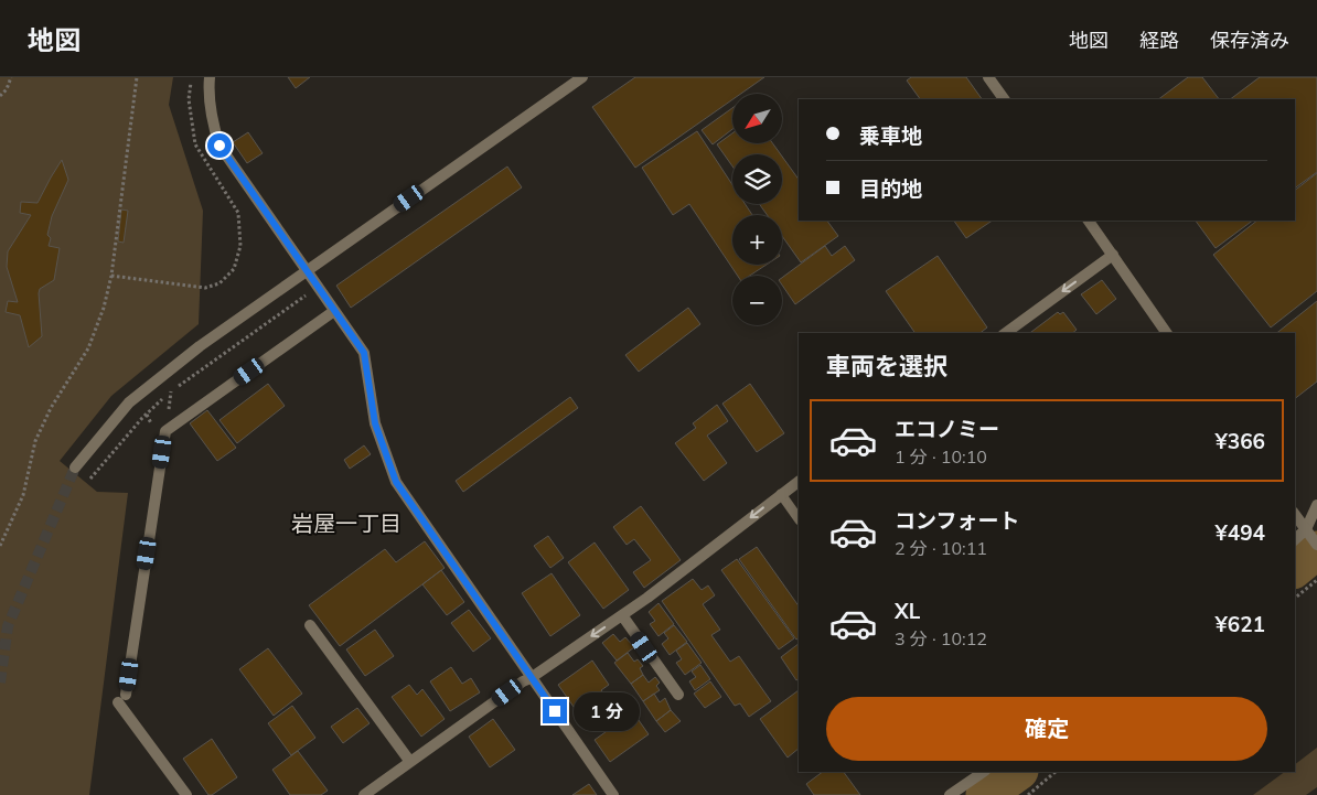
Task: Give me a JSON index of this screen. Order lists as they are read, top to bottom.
{
  "districts": ["岩屋一丁目"],
  "north": "bottom left",
  "page": {
    "header": "地図",
    "nav": ["地図", "経路", "保存済み"],
    "map_buttons": ["+", "−"],
    "banner": ["乗車地", "目的地"],
    "heading": "車両を選択",
    "list": [
      {
        "name": "エコノミー",
        "note": "1 分 · 10:10",
        "value": "¥366"
      },
      {
        "name": "コンフォート",
        "note": "2 分 · 10:11",
        "value": "¥494"
      },
      {
        "name": "XL",
        "note": "3 分 · 10:12",
        "value": "¥621"
      }
    ],
    "buttons": "確定",
    "bubble": "1 分"
  }
}
